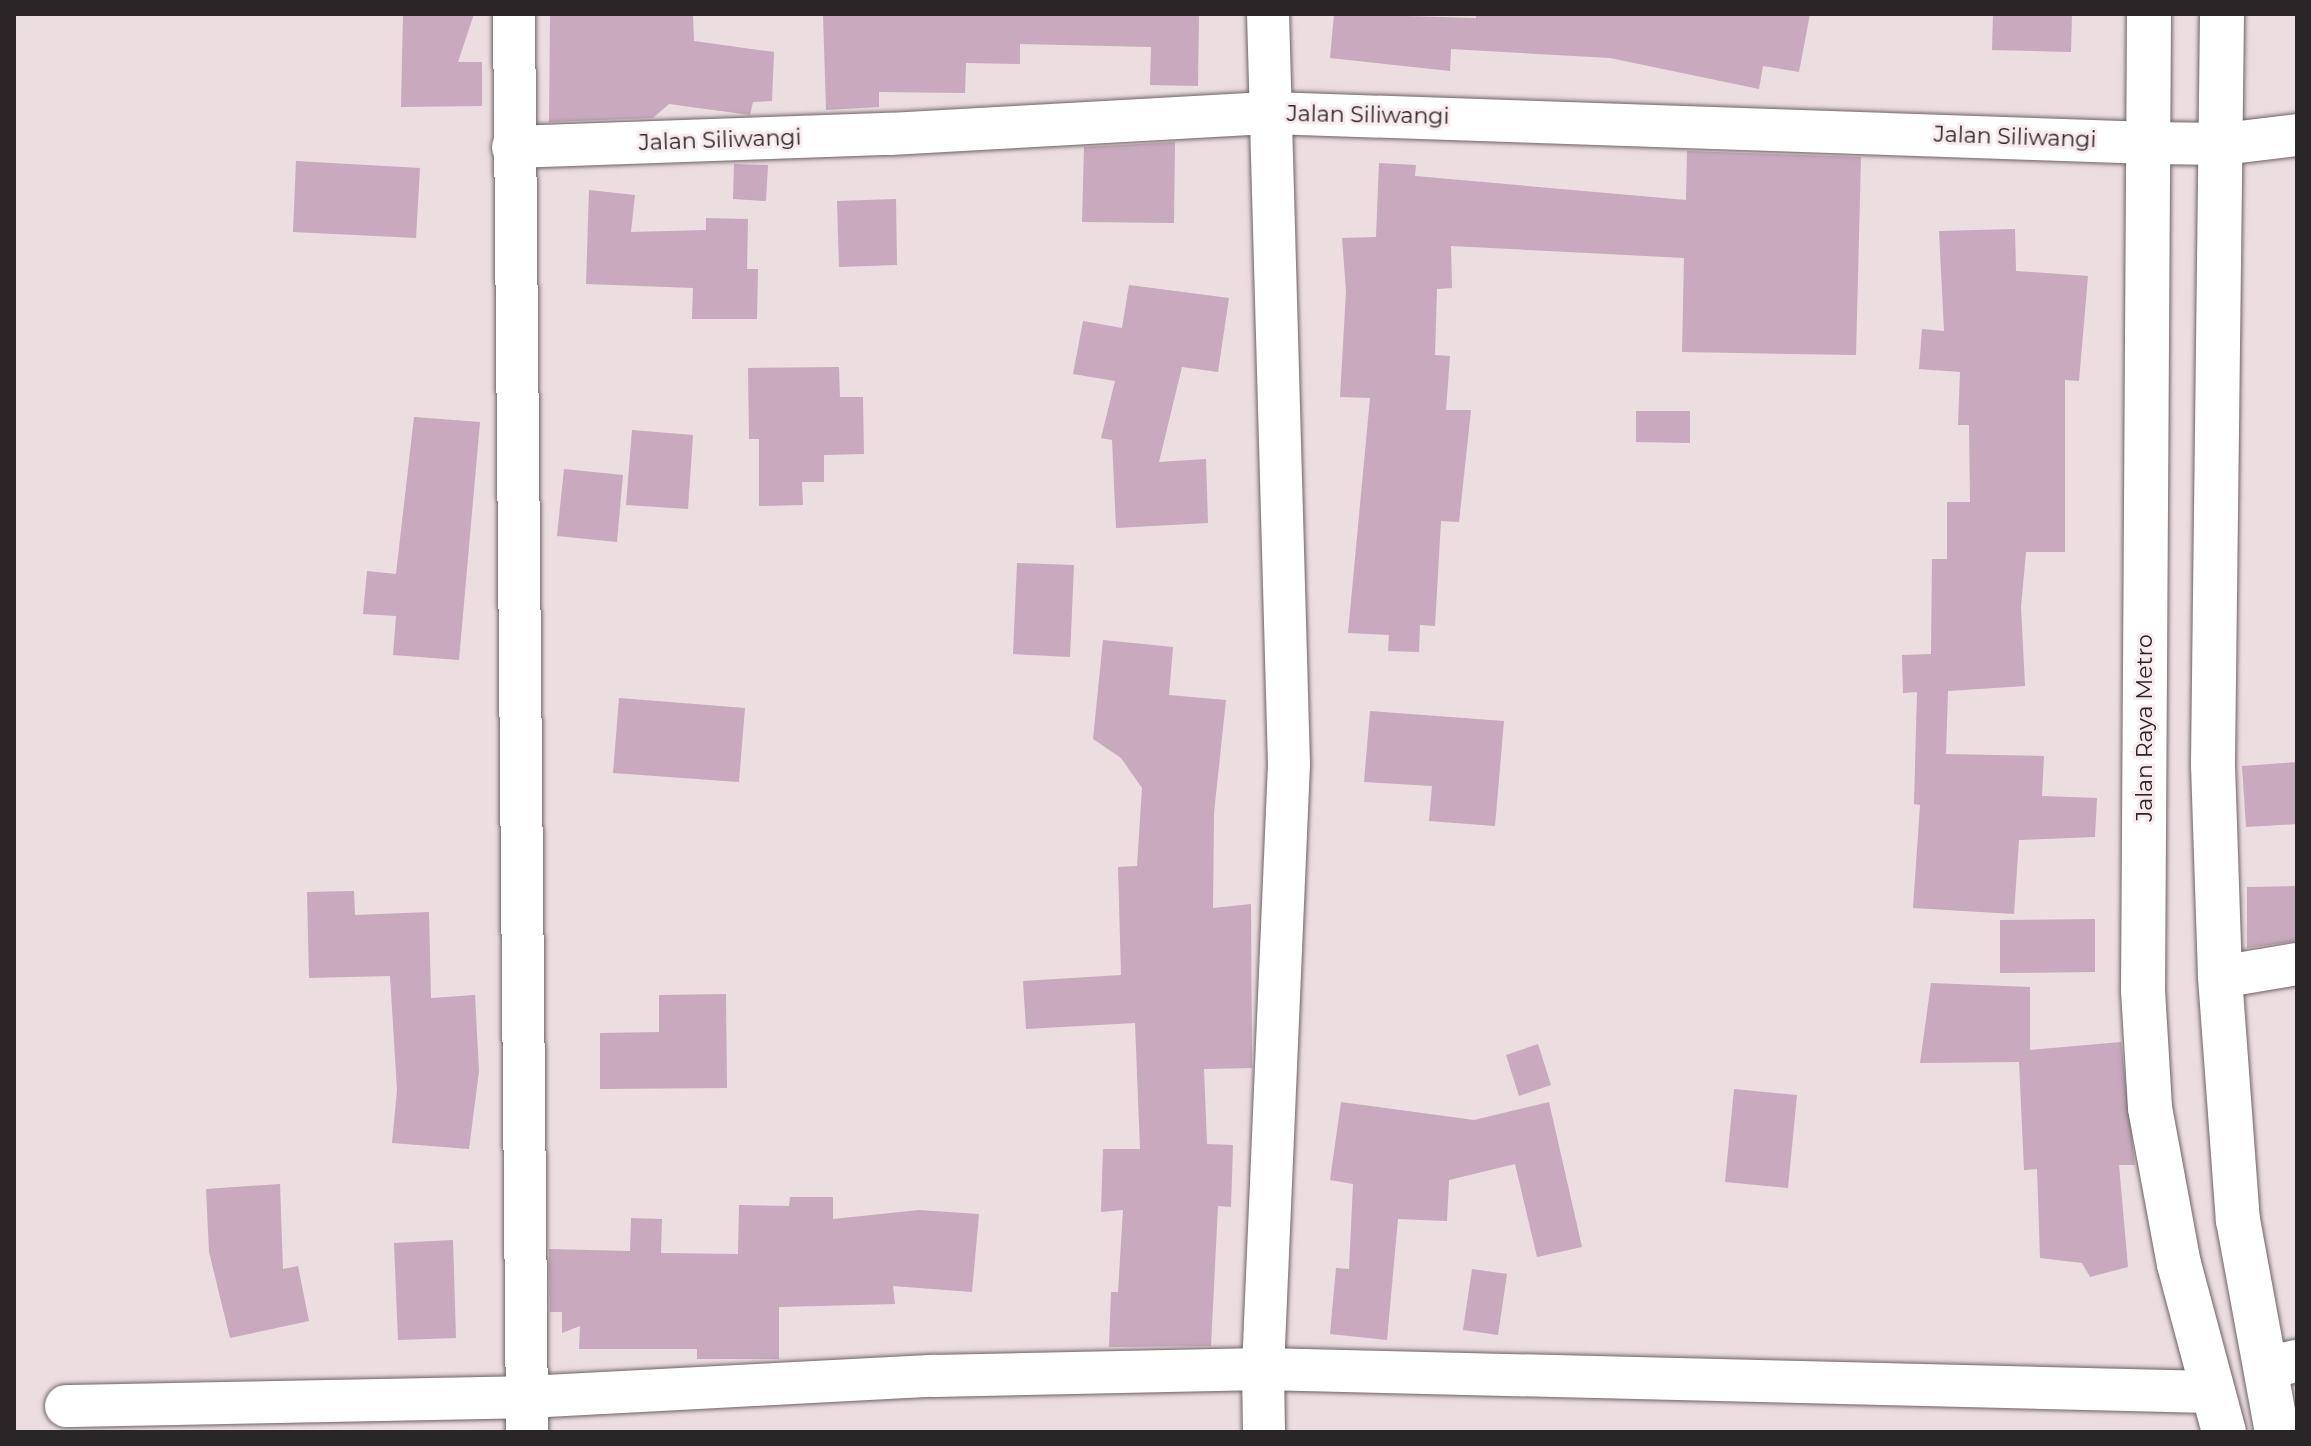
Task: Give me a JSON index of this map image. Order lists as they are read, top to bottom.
{
  "streets": {
    "highway": ["Jalan Raya Metro"],
    "street": ["Jalan Siliwangi"]
  },
  "crossings": [
    ["Jalan Siliwangi", "Jalan Raya Metro"]
  ]
}
